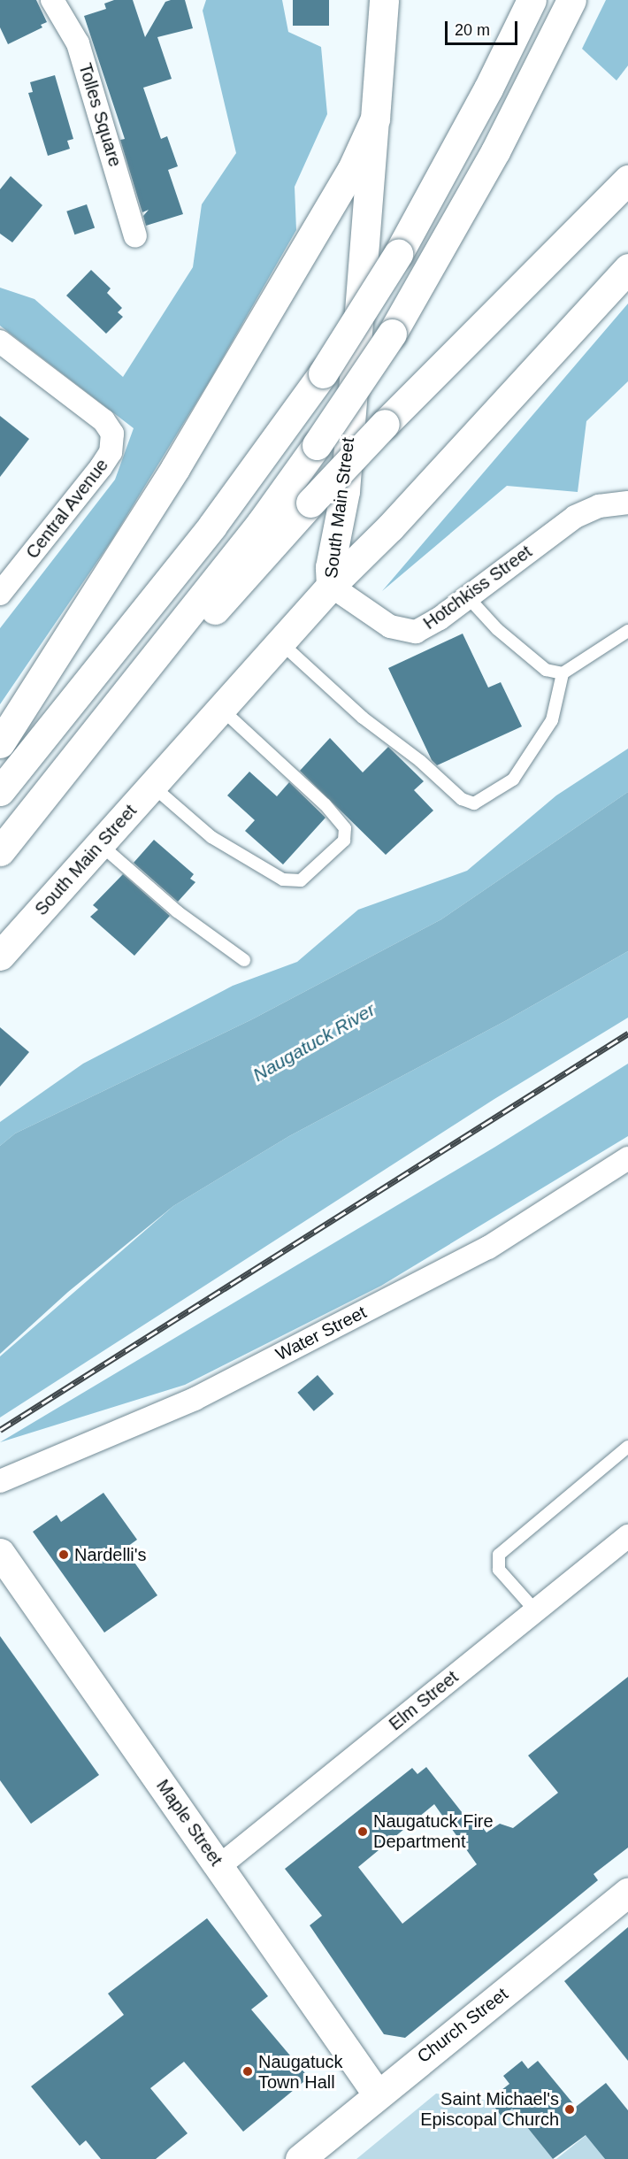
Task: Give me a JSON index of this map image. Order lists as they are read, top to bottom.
{
  "streets": {
    "main road": ["South Main Street", "Maple Street", "Church Street"],
    "street": [
      "Tolles Square",
      "Central Avenue",
      "Hotchkiss Street",
      "Water Street",
      "Elm Street"
    ]
  },
  "crossings": [
    ["South Main Street", "Hotchkiss Street"],
    ["Elm Street", "Maple Street"],
    ["Maple Street", "Church Street"]
  ],
  "water": ["Naugatuck River"],
  "places": [
    "Nardelli's",
    "Naugatuck Fire Department",
    "Naugatuck Town Hall",
    "Saint Michael's Episcopal Church"
  ],
  "scale_bar": "20 m"
}
